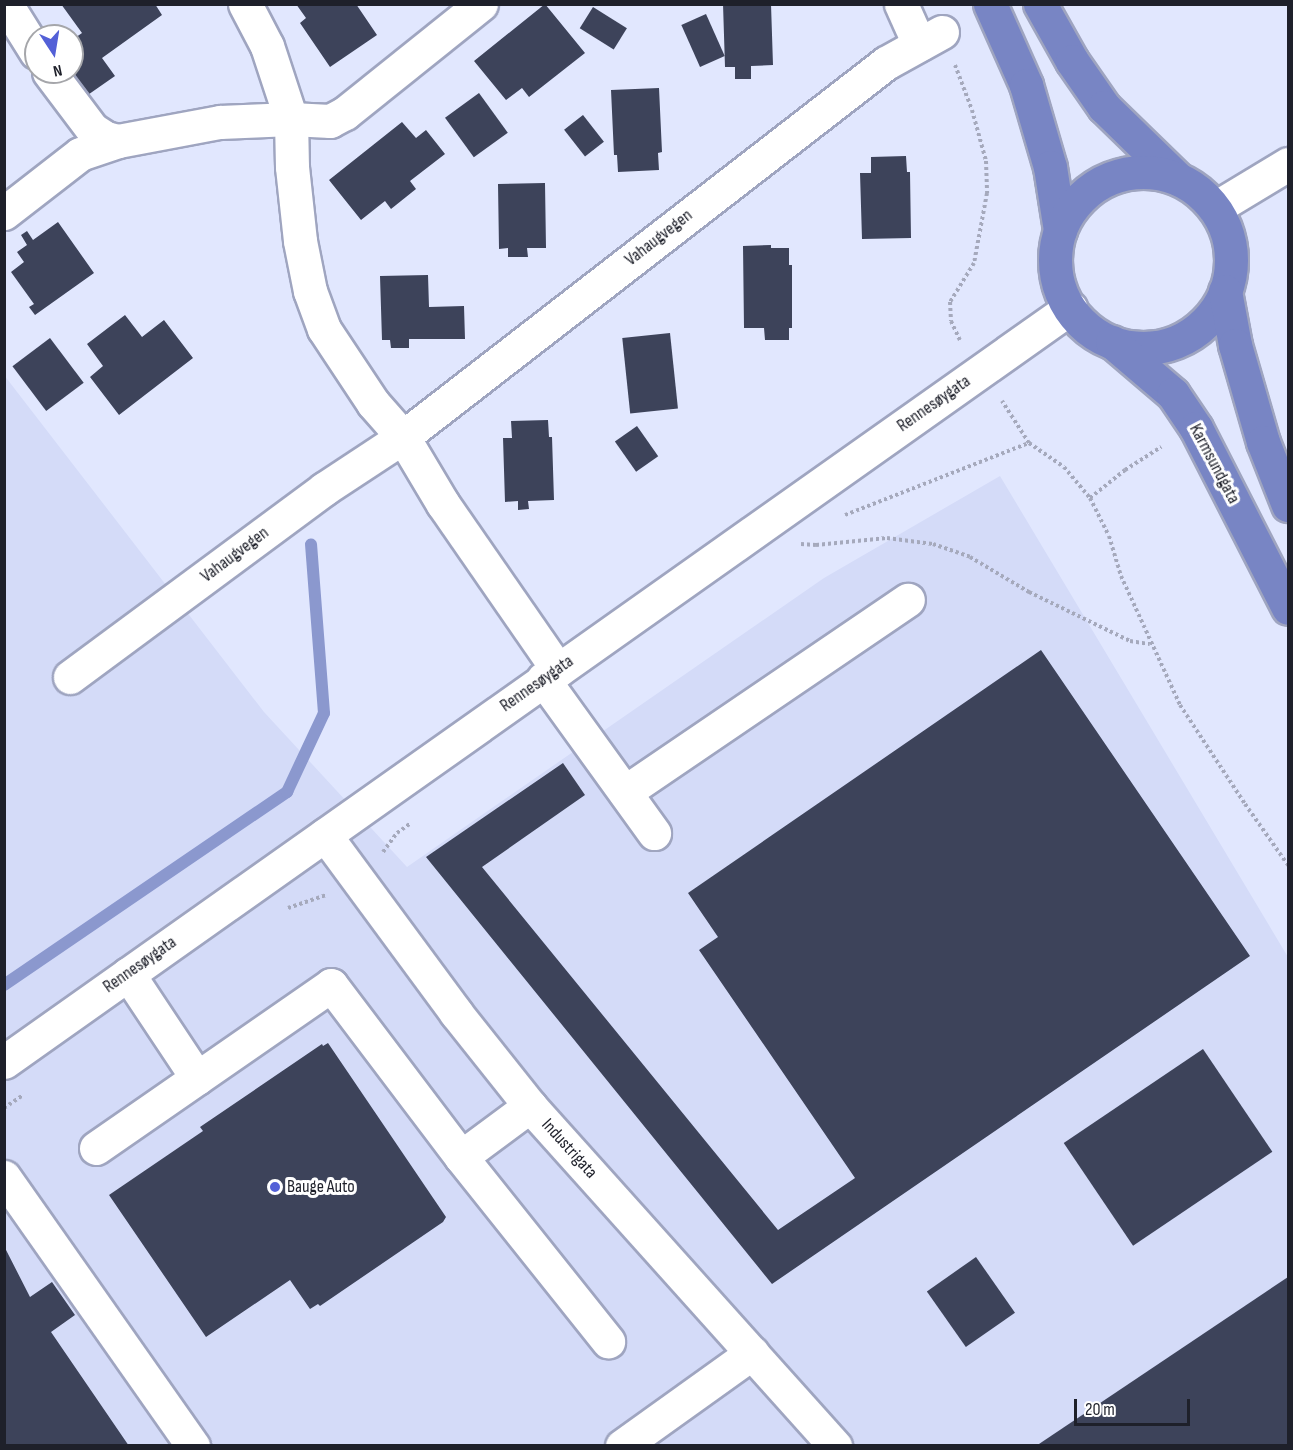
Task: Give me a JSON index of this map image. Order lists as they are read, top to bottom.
{
  "streets": {
    "highway": ["Karmsundgata"],
    "street": ["Vahaugvegen", "Rennesøygata", "Industrigata"]
  },
  "crossings": [
    ["Rennesøygata", "Karmsundgata"],
    ["Rennesøygata", "Industrigata"]
  ],
  "places": ["Bauge Auto"],
  "scale_bar": "20 m",
  "north": "bottom"
}
